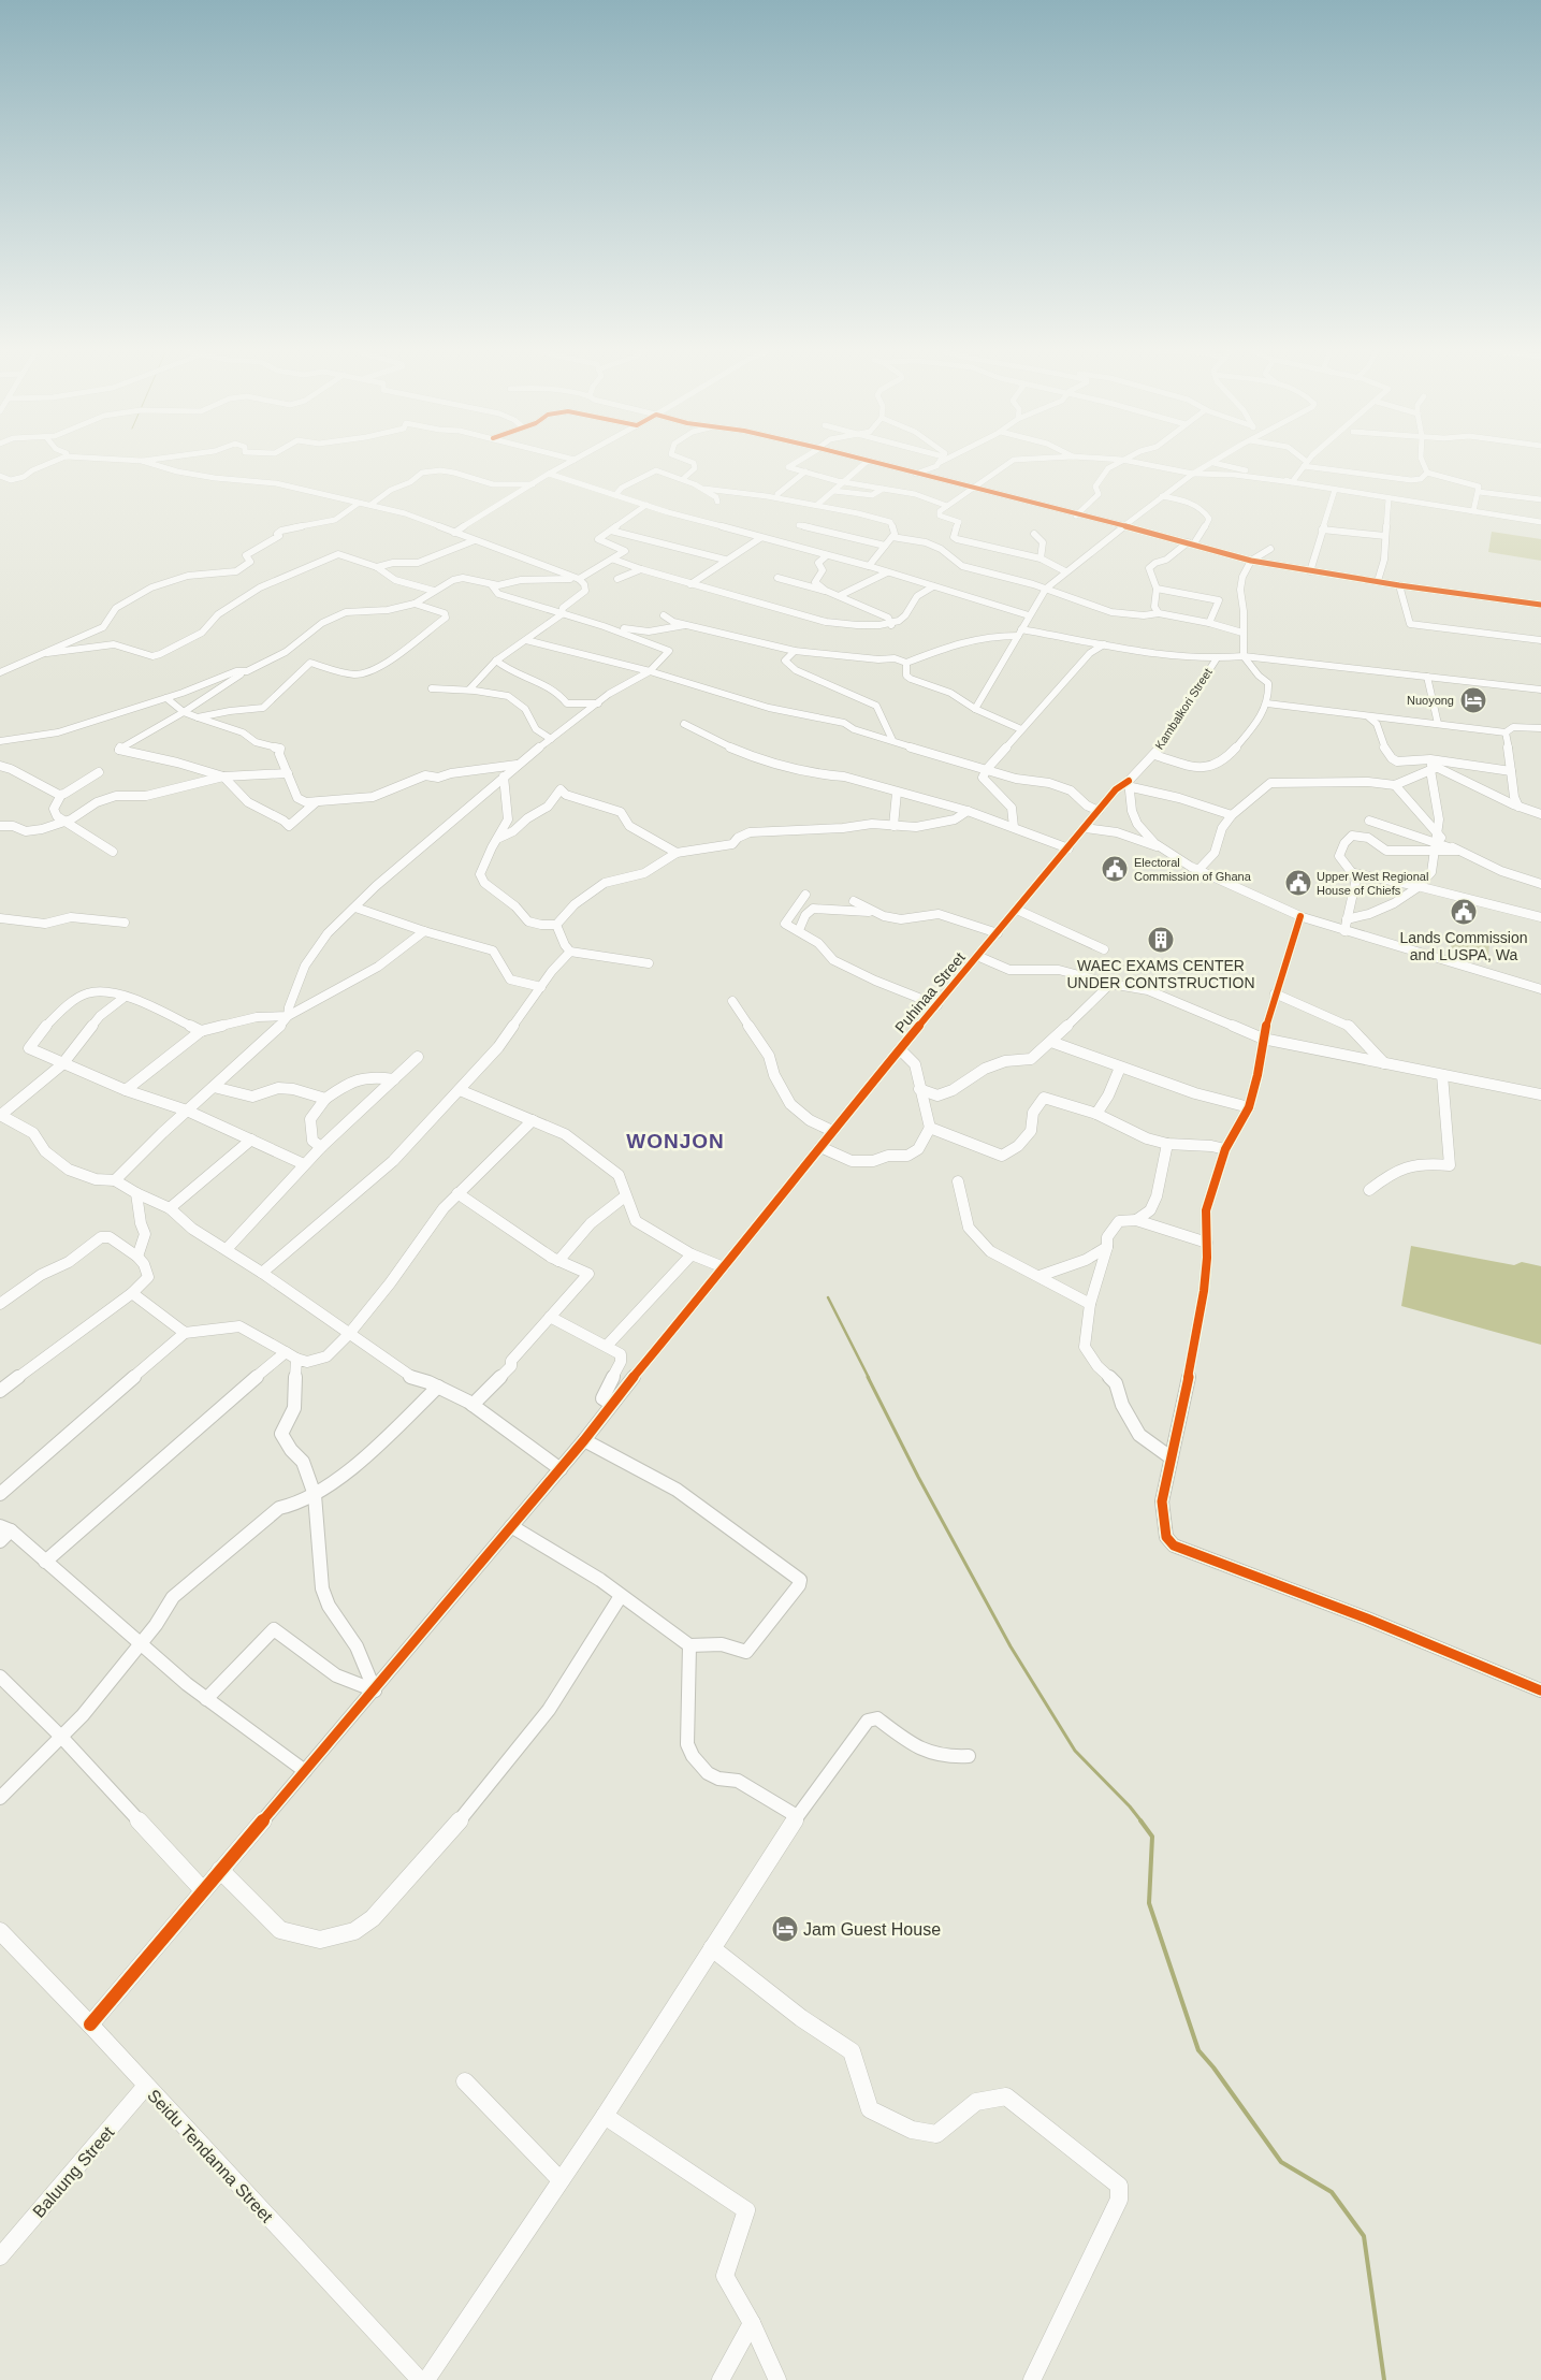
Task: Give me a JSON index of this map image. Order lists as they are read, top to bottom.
{
  "streets": {
    "street": [
      "Kambalkori Street",
      "Puhinaa Street",
      "Seidu Tendanna Street",
      "Baluung Street"
    ]
  },
  "crossings": [
    ["Kambalkori Street", "Puhinaa Street"],
    ["Puhinaa Street", "Seidu Tendanna Street"],
    ["Seidu Tendanna Street", "Baluung Street"]
  ],
  "districts": ["WONJON"],
  "places": {
    "hotel": ["Nuoyong", "Jam Guest House"],
    "public building": ["Electoral Commission of Ghana", "Upper West Regional House of Chiefs", "Lands Commission and LUSPA, Wa"],
    "building": ["WAEC EXAMS CENTER UNDER CONTSTRUCTION"]
  }
}
